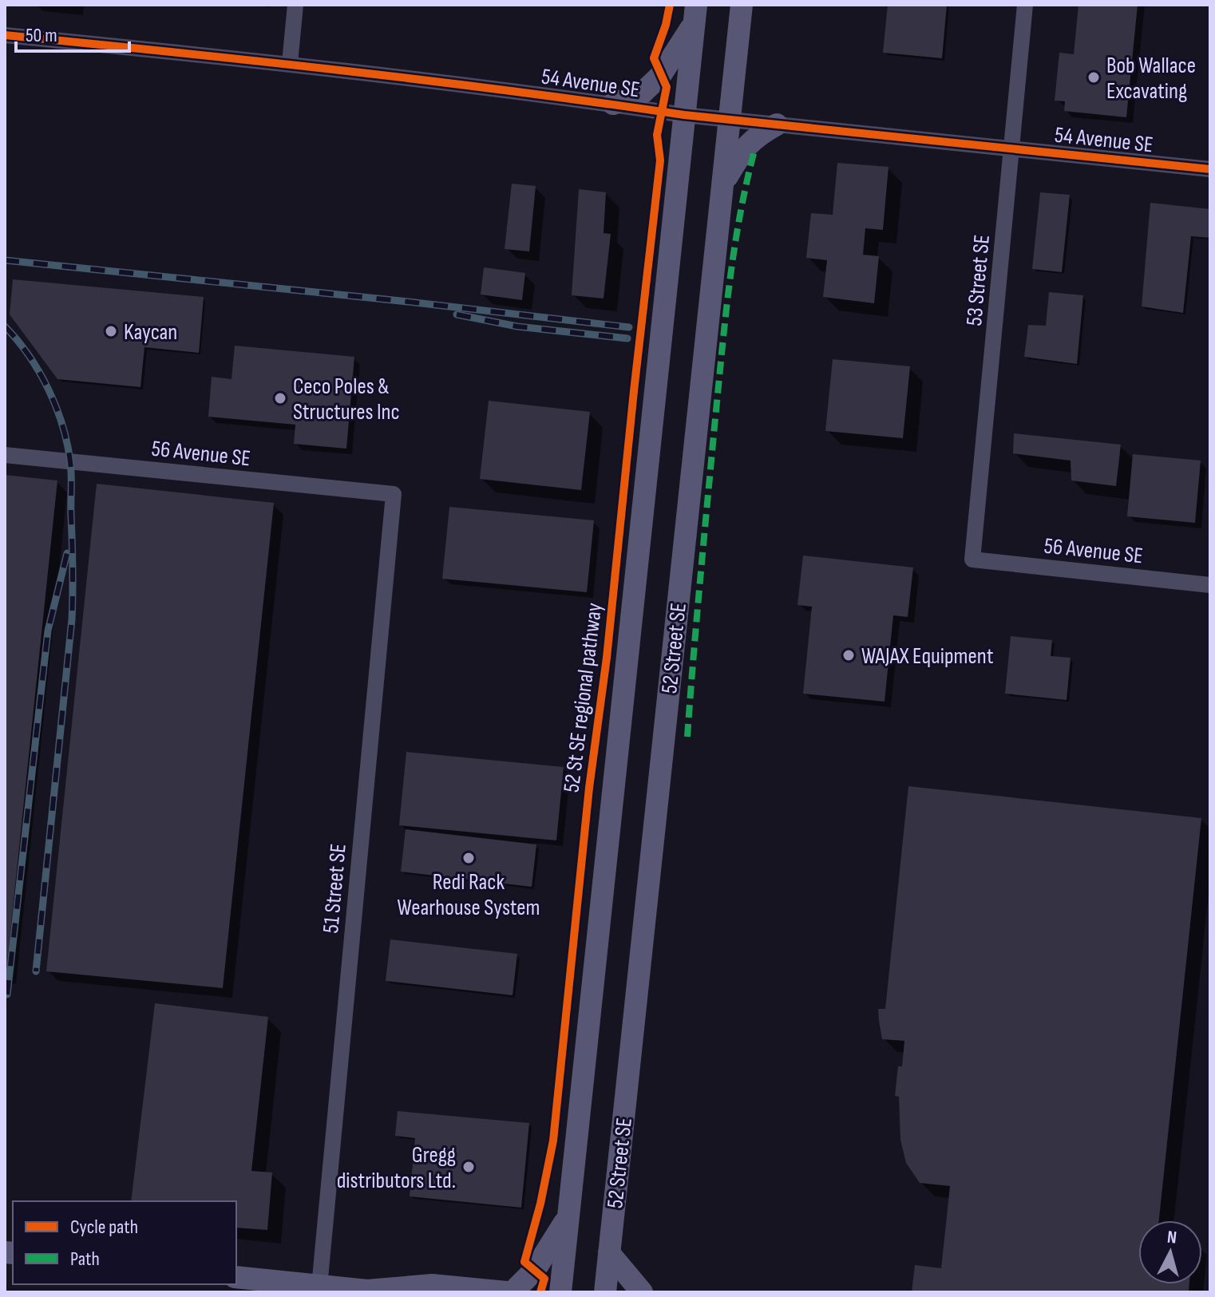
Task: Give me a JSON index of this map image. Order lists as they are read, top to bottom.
{
  "streets": {
    "main road": ["52 Street SE"],
    "street": [
      "54 Avenue SE",
      "53 Street SE",
      "56 Avenue SE",
      "51 Street SE"
    ],
    "cycle path": ["52 St SE regional pathway"]
  },
  "crossings": [
    ["54 Avenue SE", "53 Street SE"],
    ["54 Avenue SE", "52 Street SE"],
    ["53 Street SE", "56 Avenue SE"],
    ["56 Avenue SE", "51 Street SE"]
  ],
  "places": [
    "Bob Wallace Excavating",
    "Kaycan",
    "Ceco Poles & Structures Inc",
    "WAJAX Equipment",
    "Redi Rack Wearhouse System",
    "Gregg distributors Ltd."
  ],
  "legend": ["Cycle path", "Path"],
  "scale_bar": "50 m",
  "north": "top"
}
